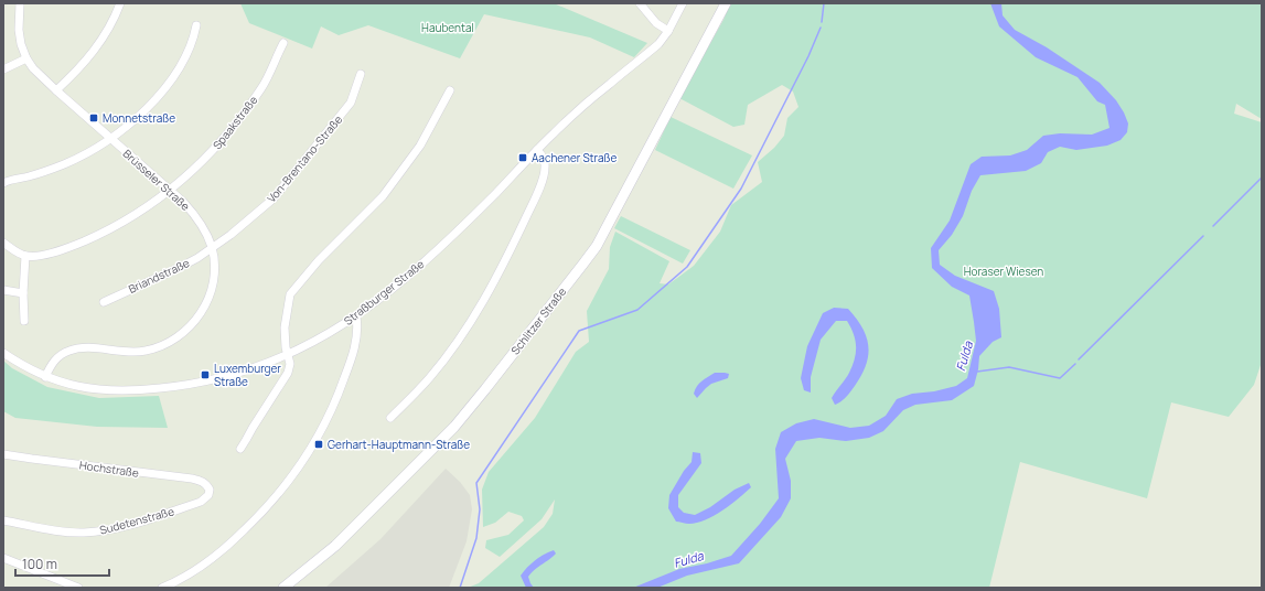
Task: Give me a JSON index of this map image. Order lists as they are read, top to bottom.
{
  "streets": {
    "main road": ["Schlitzer Straße"],
    "street": [
      "Spaakstraße",
      "Von-Brentano-Straße",
      "Brüsseler Straße",
      "Briandstraße",
      "Straßburger Straße",
      "Hochstraße",
      "Sudetenstraße"
    ]
  },
  "crossings": [
    ["Spaakstraße", "Brüsseler Straße"],
    ["Von-Brentano-Straße", "Brüsseler Straße"],
    ["Von-Brentano-Straße", "Briandstraße"],
    ["Brüsseler Straße", "Briandstraße"],
    ["Brüsseler Straße", "Straßburger Straße"],
    ["Hochstraße", "Sudetenstraße"]
  ],
  "water": ["Fulda"],
  "parks": ["Haubental", "Horaser Wiesen"],
  "places": {
    "transit": [
      "Monnetstraße",
      "Aachener Straße",
      "Luxemburger Straße",
      "Gerhart-Hauptmann-Straße"
    ]
  },
  "scale_bar": "100 m"
}
